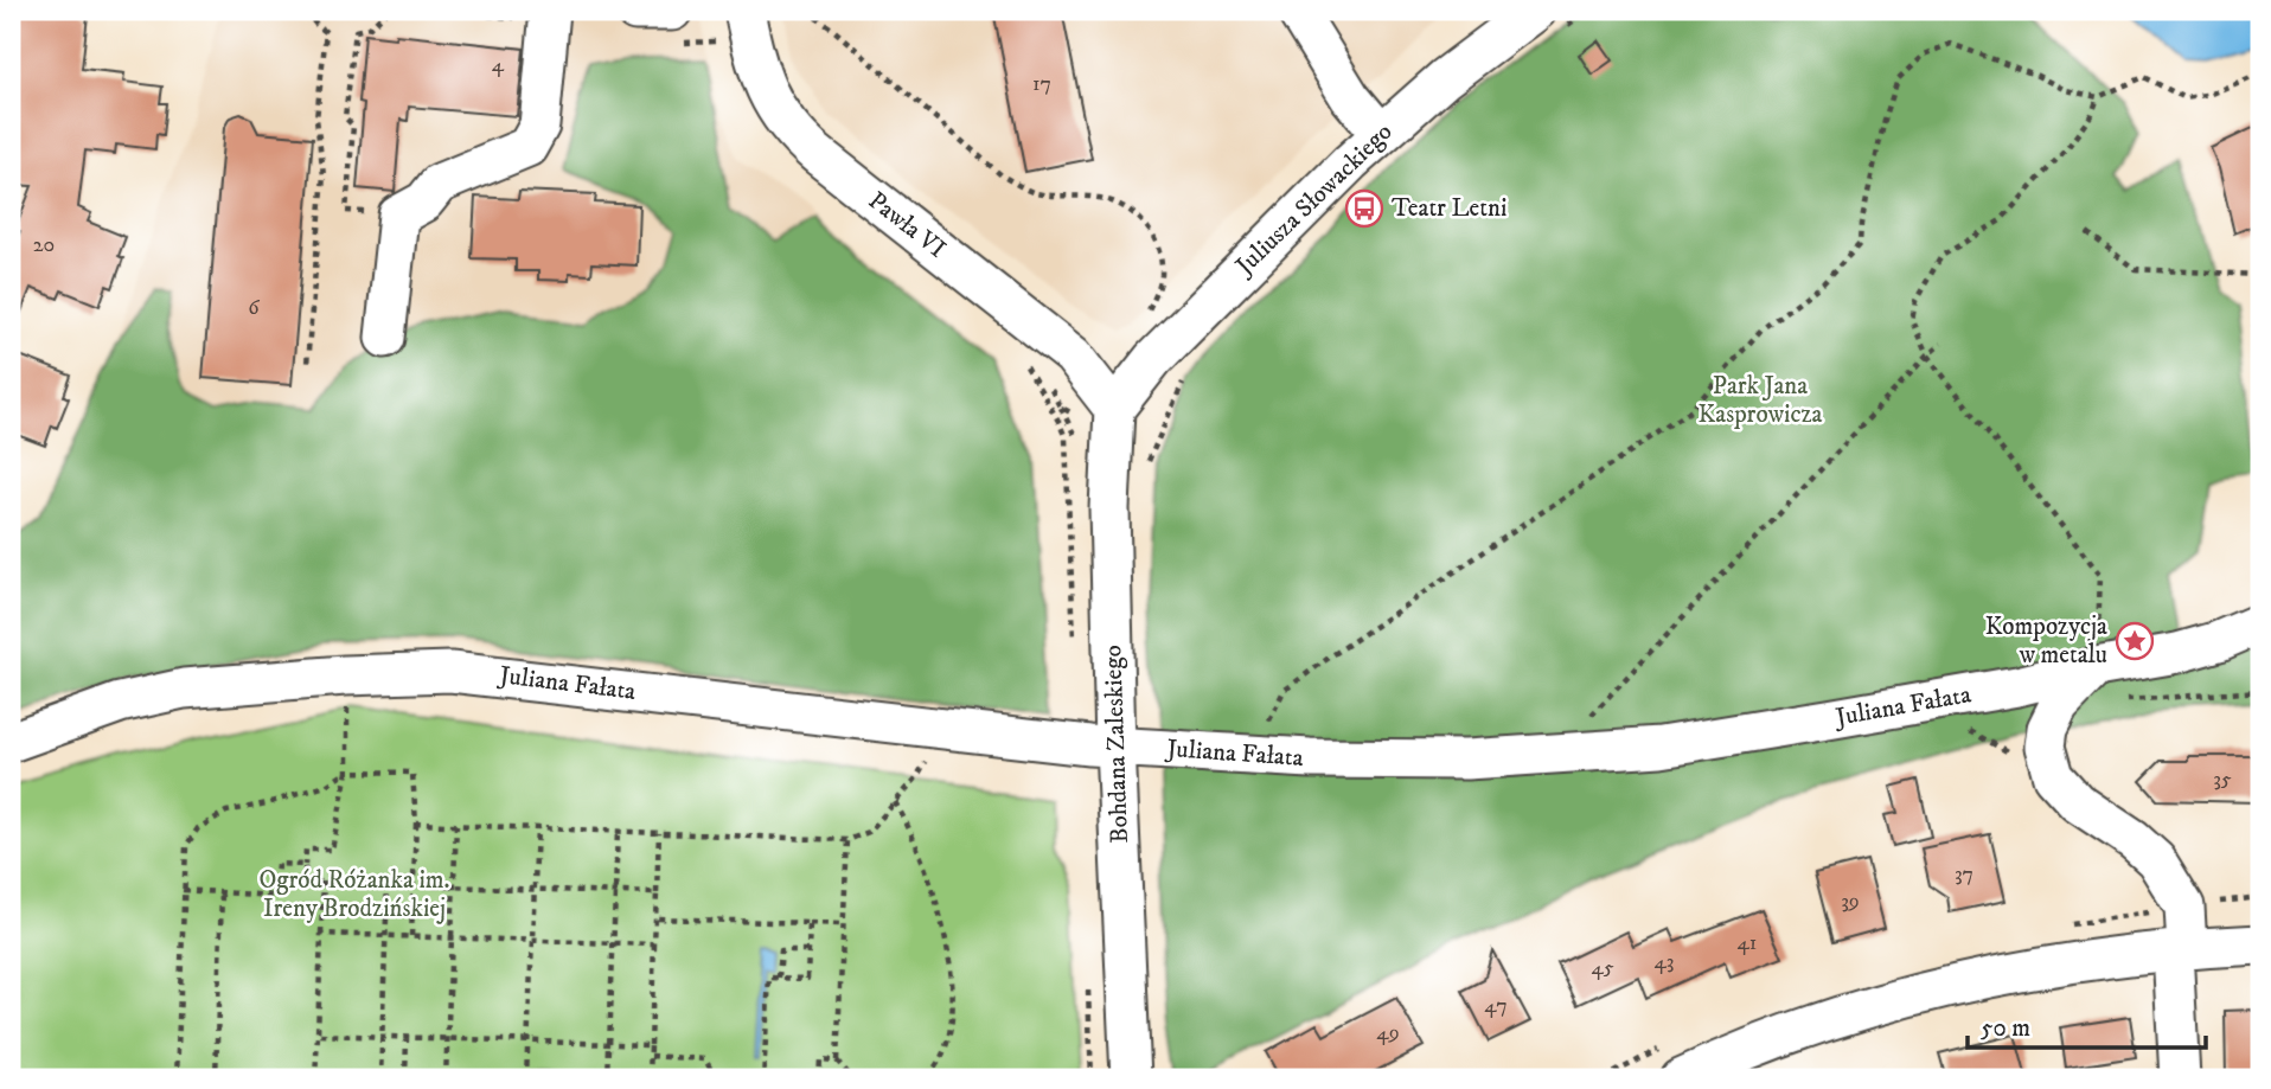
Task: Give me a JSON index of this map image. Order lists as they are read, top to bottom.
{
  "streets": {
    "street": [
      "Juliusza Słowackiego",
      "Pawła VI",
      "Juliana Fałata",
      "Bohdana Zaleskiego"
    ]
  },
  "crossings": [
    ["Juliusza Słowackiego", "Pawła VI"],
    ["Juliusza Słowackiego", "Bohdana Zaleskiego"],
    ["Pawła VI", "Bohdana Zaleskiego"],
    ["Juliana Fałata", "Bohdana Zaleskiego"]
  ],
  "parks": ["Park Jana Kasprowicza", "Ogród Różanka im. Ireny Brodzińskiej"],
  "places": {
    "bus stop": ["Teatr Letni"],
    "place": ["Kompozycja w metalu"]
  },
  "house_numbers": [
    "4",
    "17",
    "20",
    "6",
    "35",
    "37",
    "39",
    "41",
    "43",
    "45",
    "47",
    "49"
  ],
  "scale_bar": "50 m"
}
